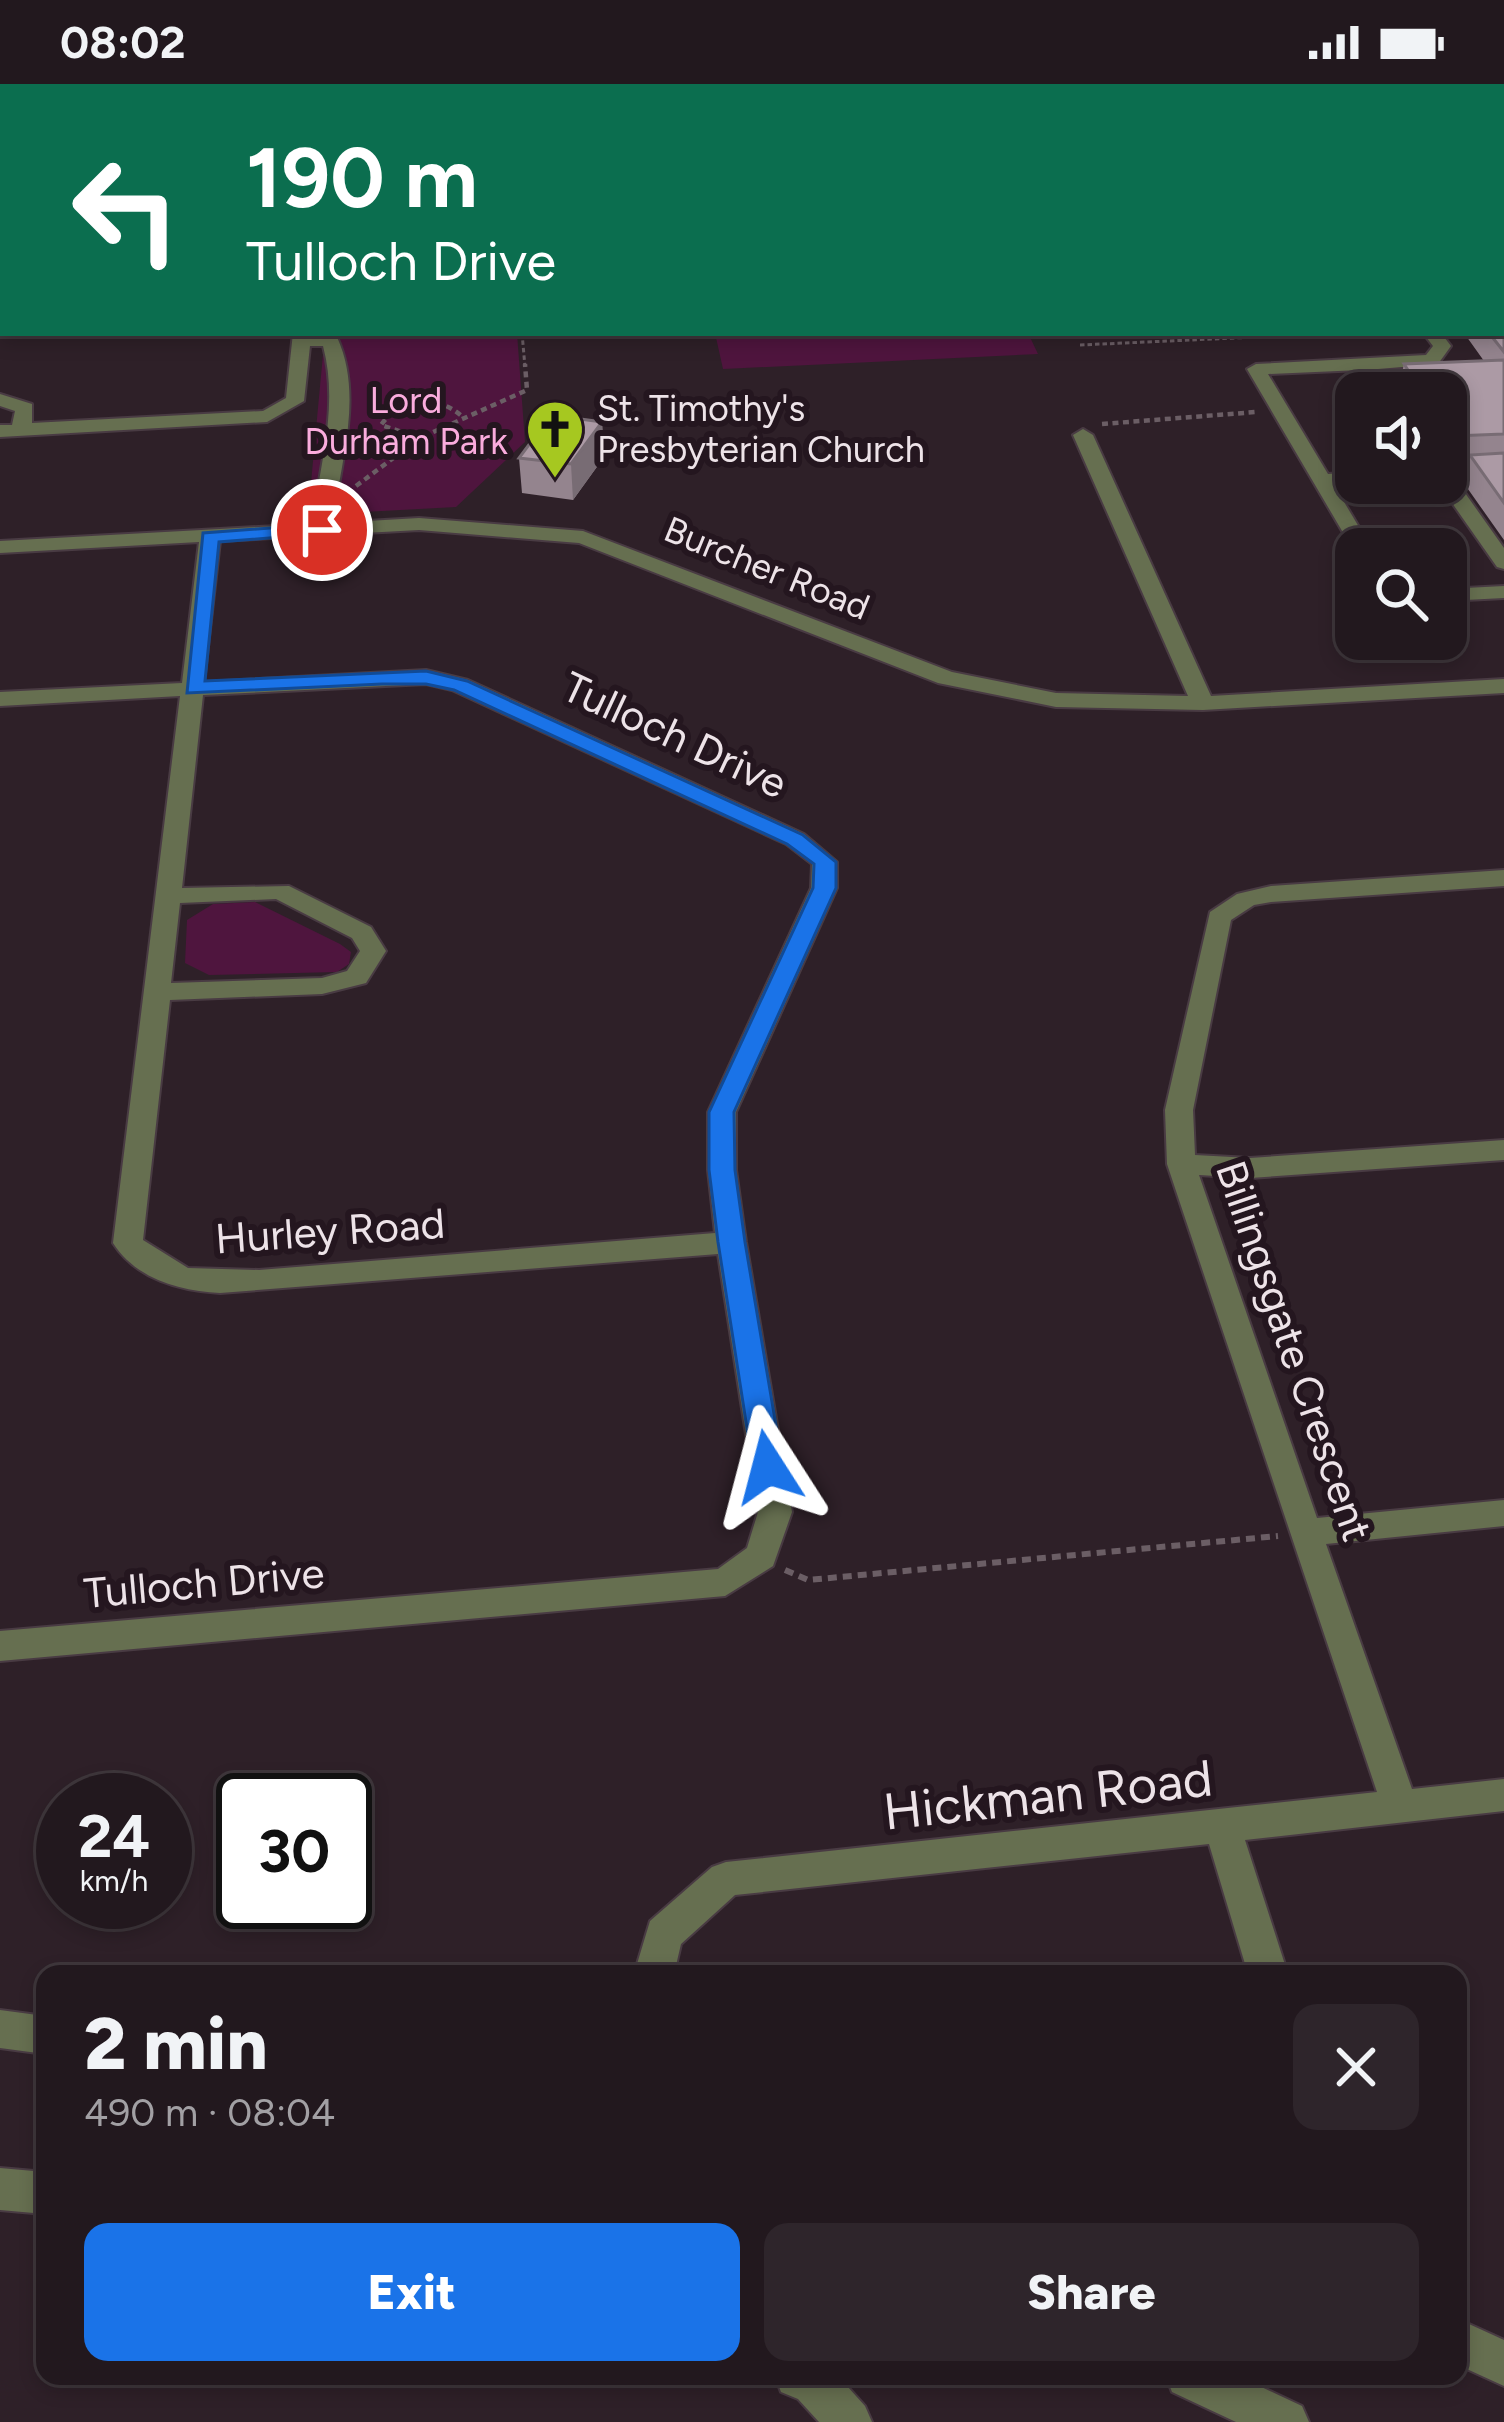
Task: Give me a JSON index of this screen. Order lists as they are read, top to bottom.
{
  "streets": {
    "street": [
      "Burcher Road",
      "Tulloch Drive",
      "Hurley Road",
      "Billingsgate Crescent",
      "Hickman Road"
    ]
  },
  "crossings": [
    ["Burcher Road", "Hurley Road"],
    ["Tulloch Drive", "Hurley Road"],
    ["Billingsgate Crescent", "Hickman Road"]
  ],
  "parks": ["Lord Durham Park"],
  "places": {
    "church": ["St. Timothy's Presbyterian Church"]
  },
  "page": {
    "status": "08:02",
    "turn": ["190 m", "Tulloch Drive"],
    "speed": "24 km/h",
    "limit": "30",
    "heading": ["2 min", "490 m · 08:04"],
    "buttons": ["Exit", "Share"]
  }
}
